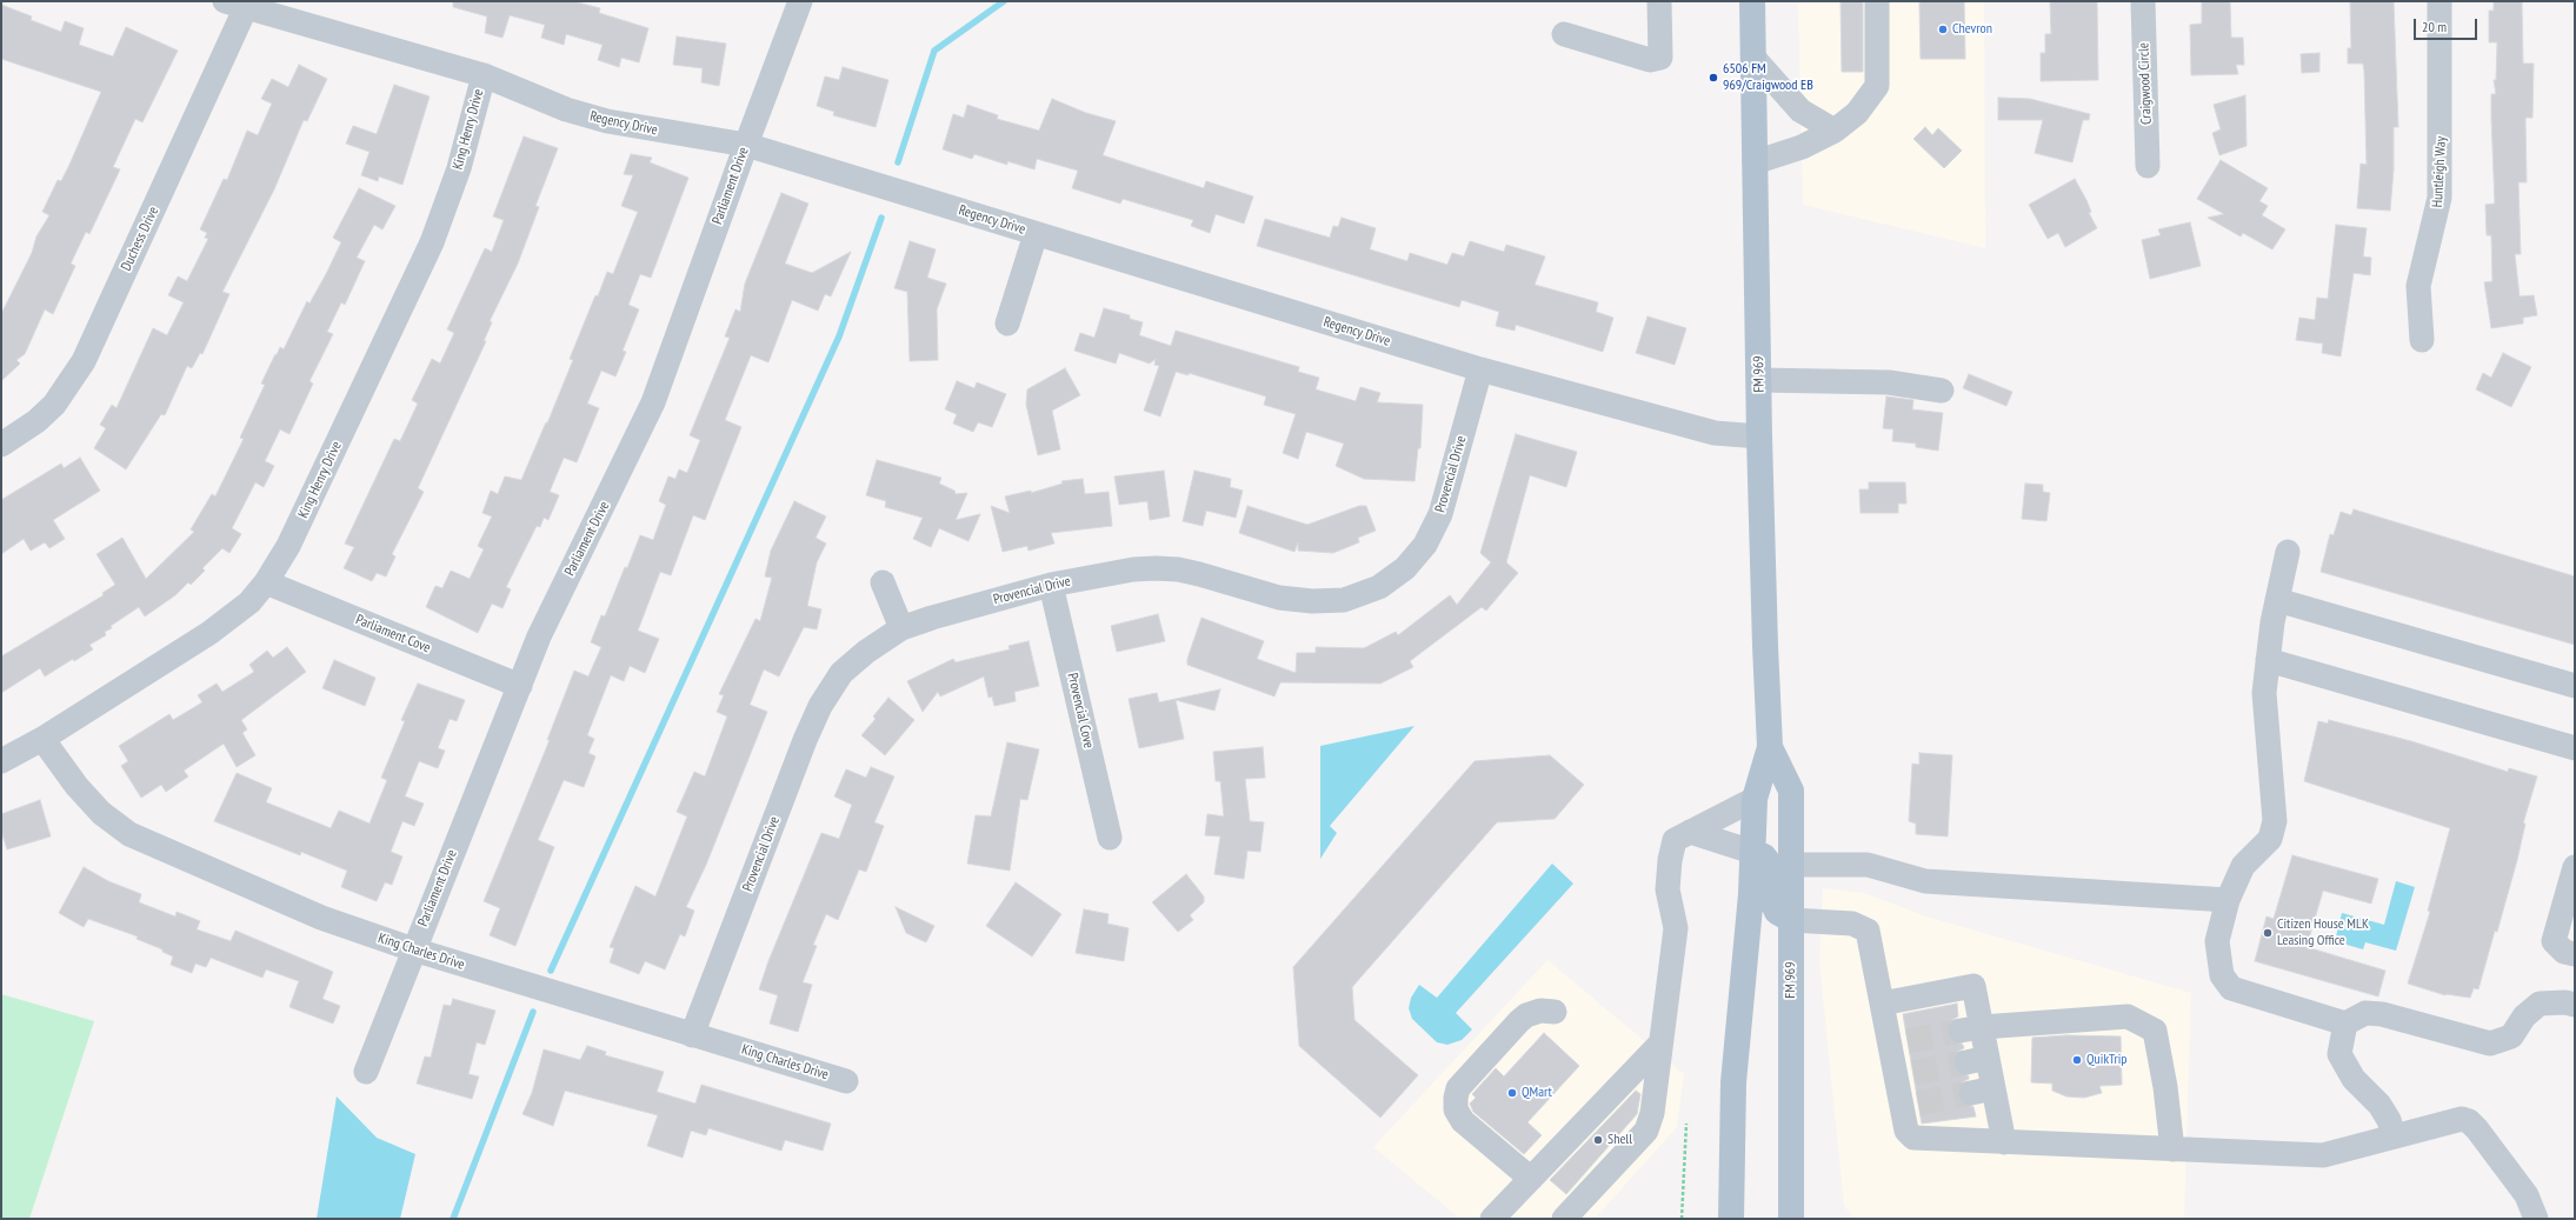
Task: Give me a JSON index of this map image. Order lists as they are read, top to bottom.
{
  "streets": {
    "main road": ["FM 969"],
    "street": [
      "Craigwood Circle",
      "Regency Drive",
      "King Henry Drive",
      "Huntleigh Way",
      "Parliament Drive",
      "Duchess Drive",
      "Provencial Drive",
      "Parliament Cove",
      "Provencial Cove",
      "King Charles Drive"
    ]
  },
  "crossings": [
    ["Regency Drive", "King Henry Drive"],
    ["Regency Drive", "Parliament Drive"],
    ["Regency Drive", "Duchess Drive"],
    ["Regency Drive", "FM 969"],
    ["Regency Drive", "Provencial Drive"],
    ["King Henry Drive", "Parliament Cove"],
    ["King Henry Drive", "King Charles Drive"],
    ["Parliament Drive", "Parliament Cove"],
    ["Parliament Drive", "King Charles Drive"],
    ["Provencial Drive", "Provencial Cove"],
    ["Provencial Drive", "King Charles Drive"]
  ],
  "places": [
    "Chevron",
    "6506 FM 969/Craigwood EB",
    "Citizen House MLK Leasing Office",
    "QuikTrip",
    "QMart",
    "Shell"
  ],
  "scale_bar": "20 m"
}
